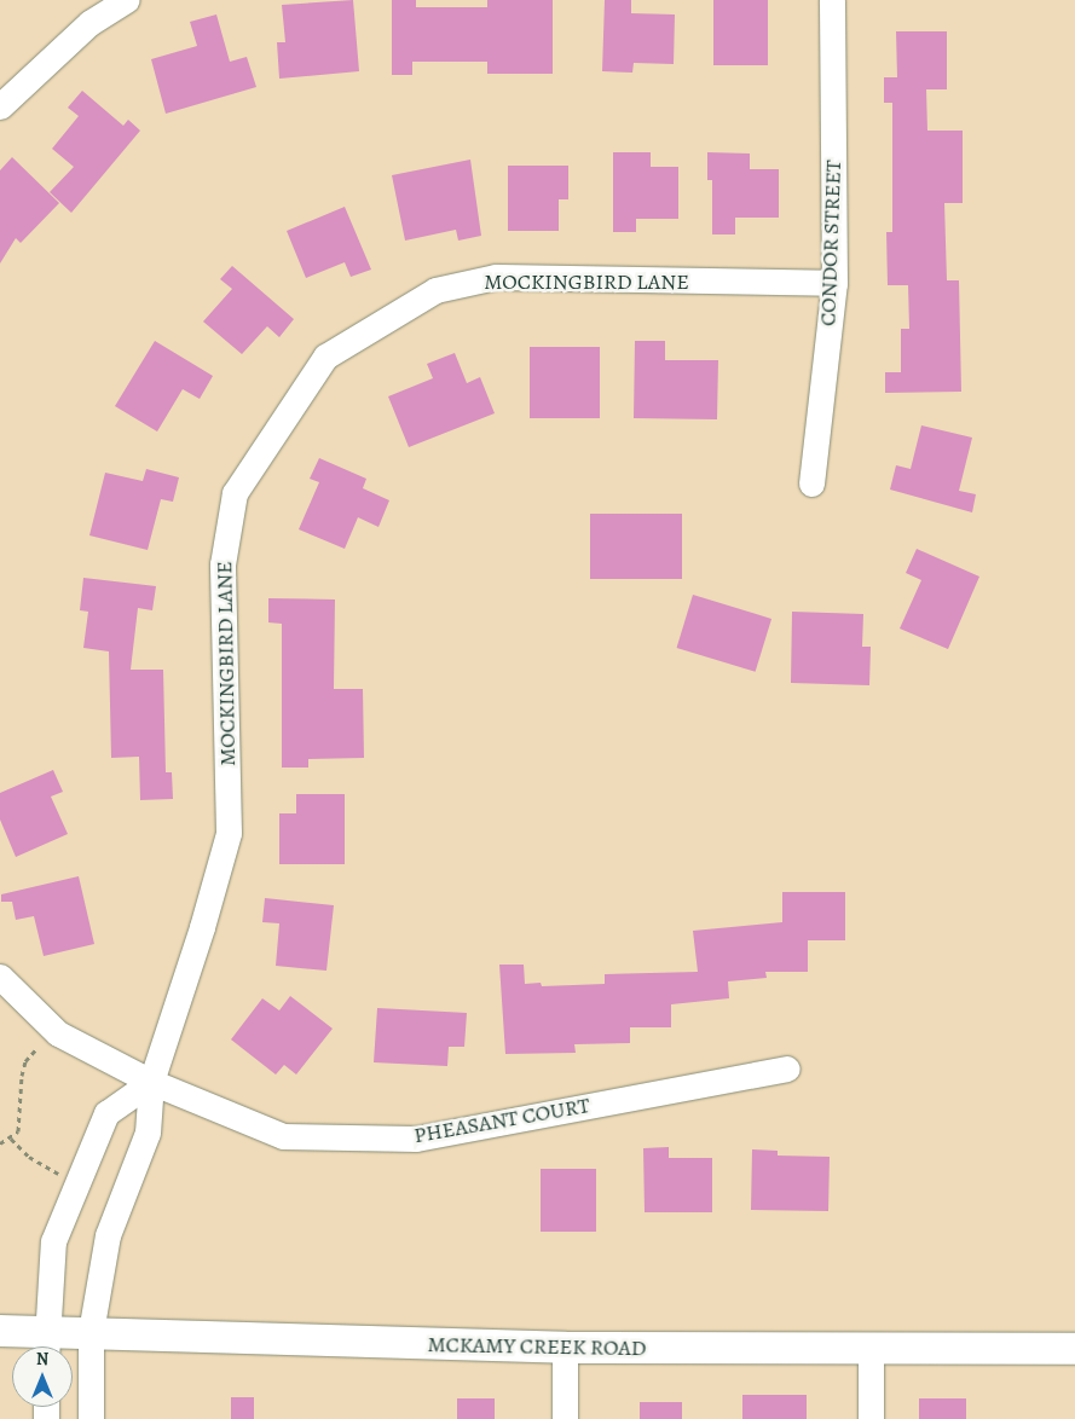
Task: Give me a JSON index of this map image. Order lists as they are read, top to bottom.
{
  "streets": {
    "street": [
      "CONDOR STREET",
      "MOCKINGBIRD LANE",
      "PHEASANT COURT",
      "MCKAMY CREEK ROAD"
    ]
  },
  "crossings": [
    ["CONDOR STREET", "MOCKINGBIRD LANE"],
    ["MOCKINGBIRD LANE", "PHEASANT COURT"],
    ["MOCKINGBIRD LANE", "MCKAMY CREEK ROAD"]
  ],
  "north": "top"
}
